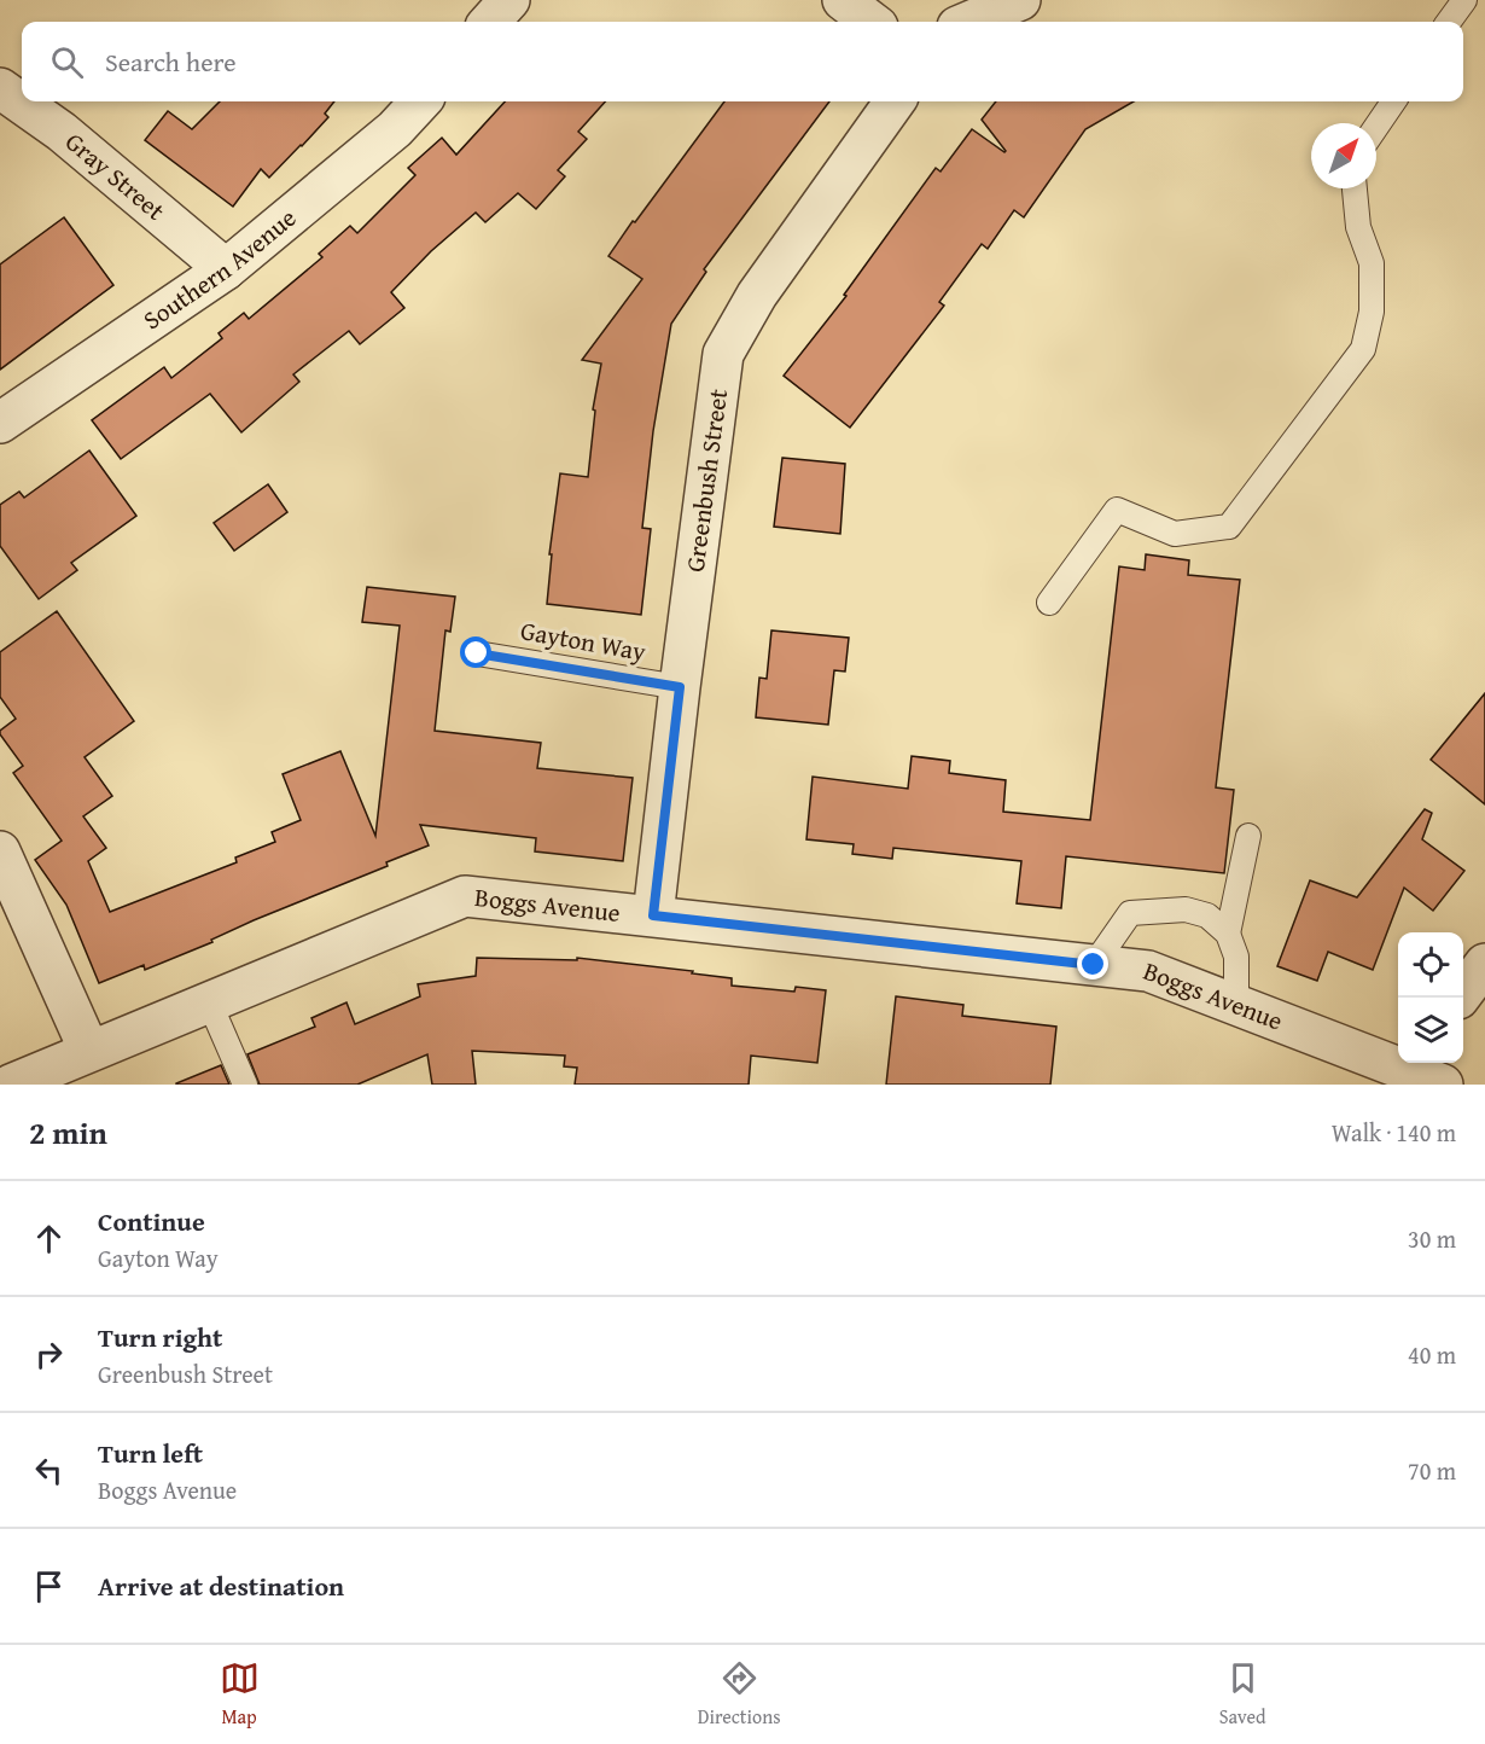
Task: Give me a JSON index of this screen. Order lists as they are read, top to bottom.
{
  "streets": {
    "street": [
      "Gray Street",
      "Southern Avenue",
      "Greenbush Street",
      "Boggs Avenue"
    ],
    "lane": ["Gayton Way"]
  },
  "crossings": [
    ["Gray Street", "Southern Avenue"],
    ["Greenbush Street", "Gayton Way"],
    ["Greenbush Street", "Boggs Avenue"]
  ],
  "north": "top right",
  "page": {
    "search": "Search here",
    "heading": ["2 min", "Walk · 140 m"],
    "list": [
      ["Continue", "Gayton Way", "30 m"],
      ["Turn right", "Greenbush Street", "40 m"],
      ["Turn left", "Boggs Avenue", "70 m"],
      "Arrive at destination"
    ],
    "nav": ["Map", "Directions", "Saved"]
  }
}
